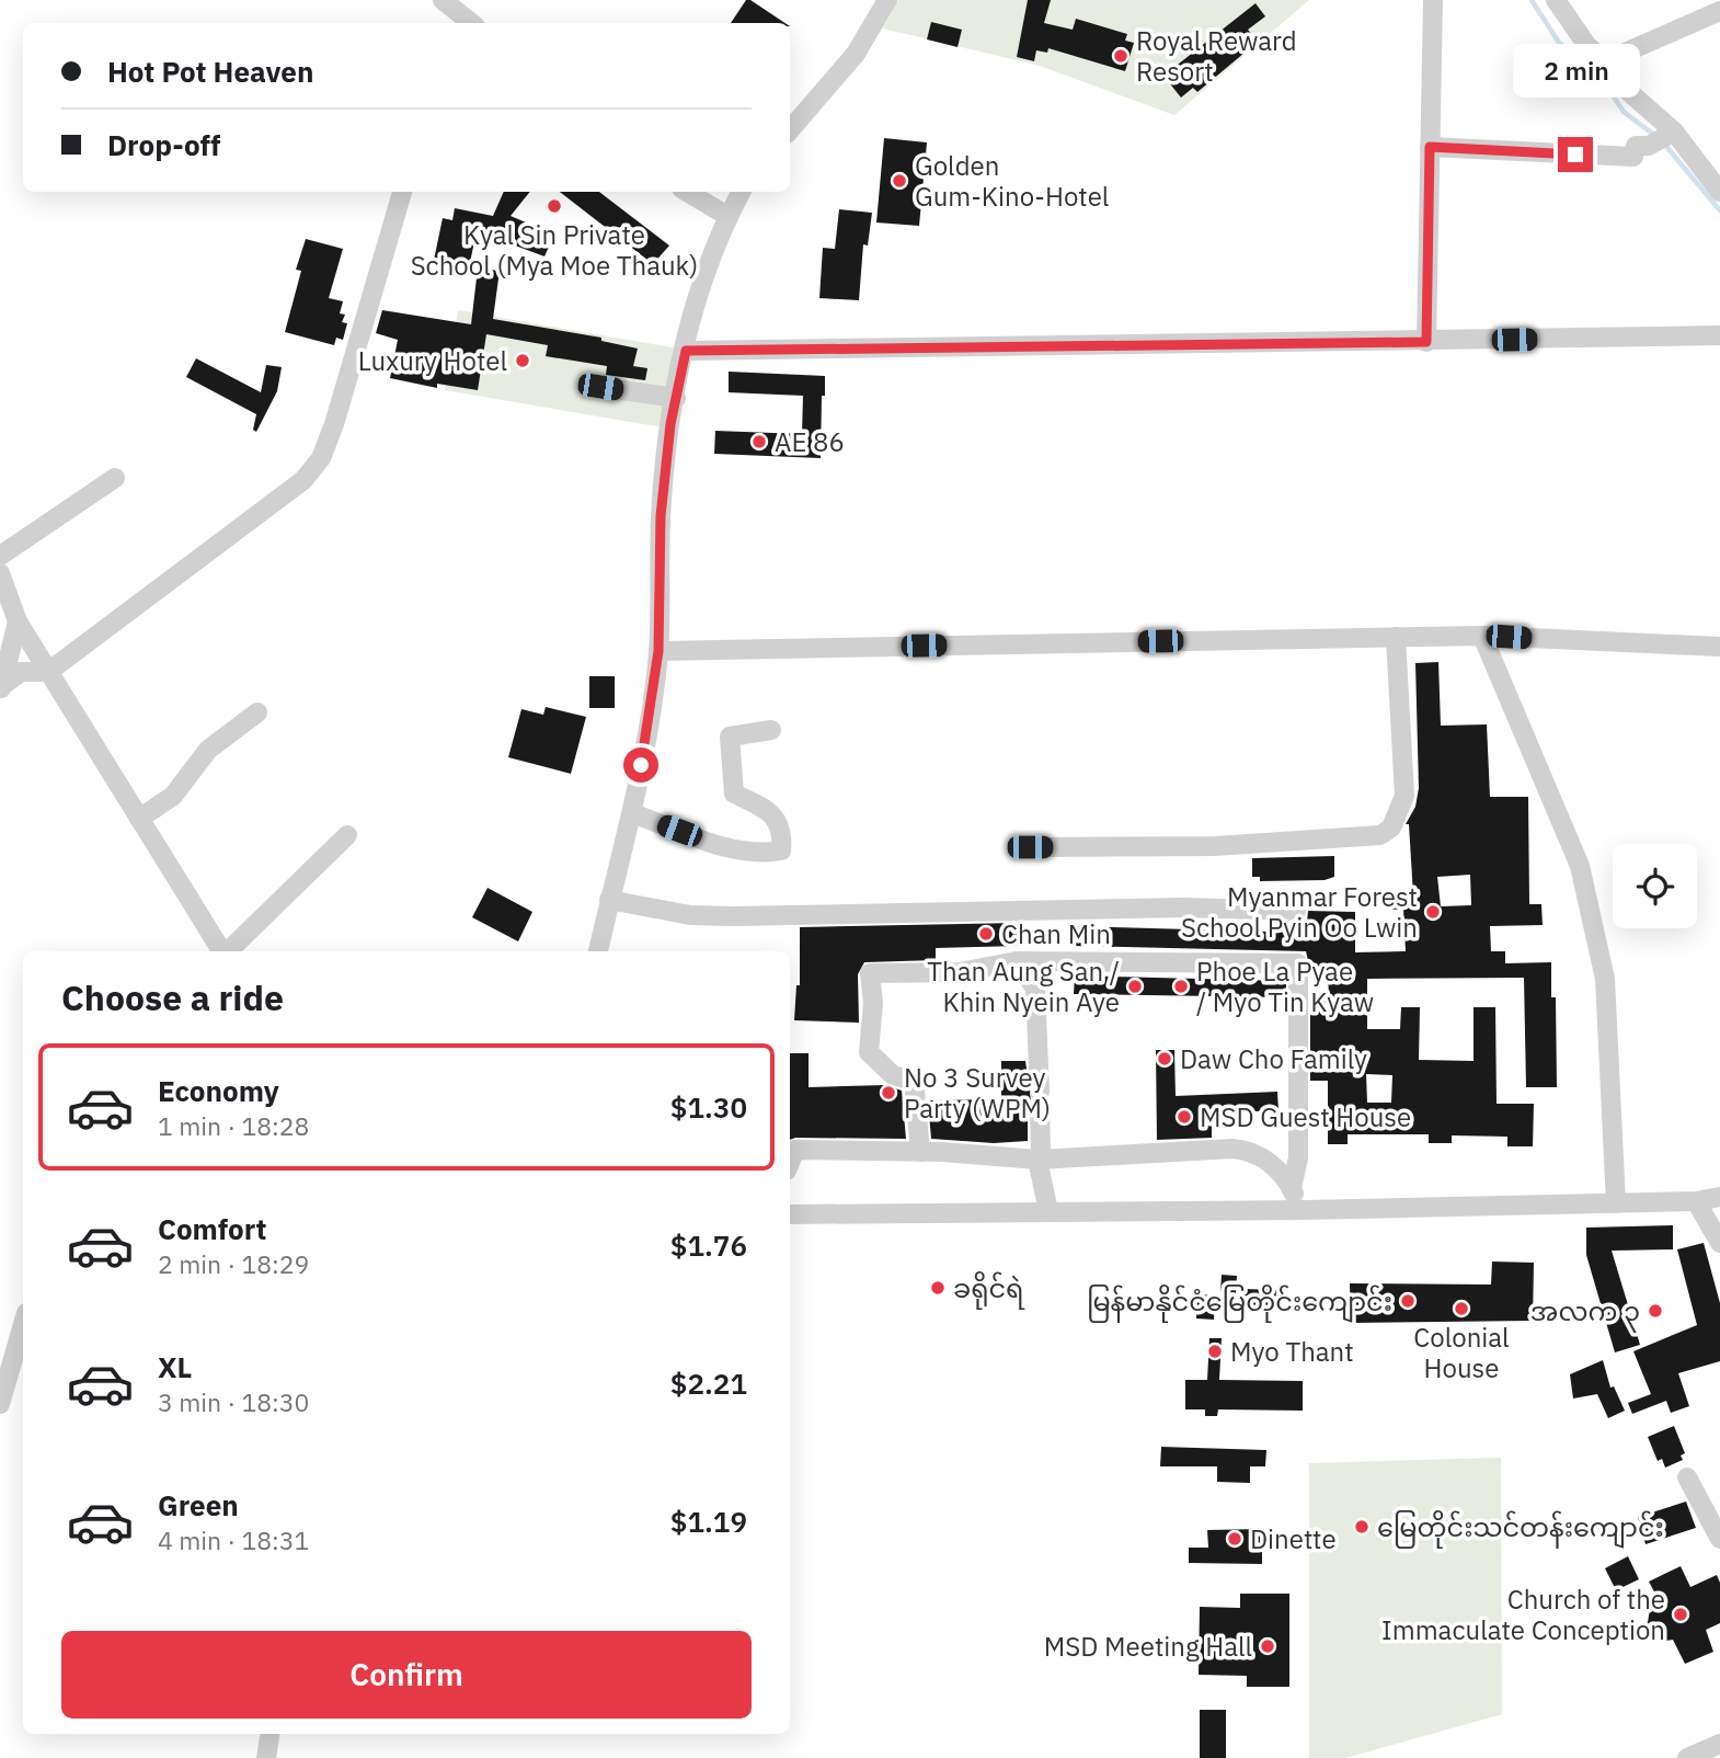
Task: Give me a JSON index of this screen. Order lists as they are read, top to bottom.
{
  "places": [
    "Royal Reward Resort",
    "Golden Gum-Kino-Hotel",
    "Kyal Sin Private School (Mya Moe Thauk)",
    "Luxury Hotel",
    "AE 86",
    "Myanmar Forest School Pyin Oo Lwin",
    "Chan Min",
    "Than Aung San / Khin Nyein Aye",
    "Phoe La Pyae / Myo Tin Kyaw",
    "Daw Cho Family",
    "No 3 Survey Party (WPM)",
    "MSD Guest House",
    "ခရိုင်ရဲ",
    "မြန်မာနိုင်ငံမြေတိုင်းကျောင်း",
    "Colonial House",
    "အလက ၃",
    "Myo Thant",
    "မြေတိုင်းသင်တန်းကျောင်း",
    "Dinette",
    "Church of the Immaculate Conception",
    "MSD Meeting Hall"
  ],
  "page": {
    "banner": ["Hot Pot Heaven", "Drop-off"],
    "bubble": "2 min",
    "heading": "Choose a ride",
    "list": [
      {
        "name": "Economy",
        "note": "1 min · 18:28",
        "value": "$1.30"
      },
      {
        "name": "Comfort",
        "note": "2 min · 18:29",
        "value": "$1.76"
      },
      {
        "name": "XL",
        "note": "3 min · 18:30",
        "value": "$2.21"
      },
      {
        "name": "Green",
        "note": "4 min · 18:31",
        "value": "$1.19"
      }
    ],
    "buttons": "Confirm"
  }
}
